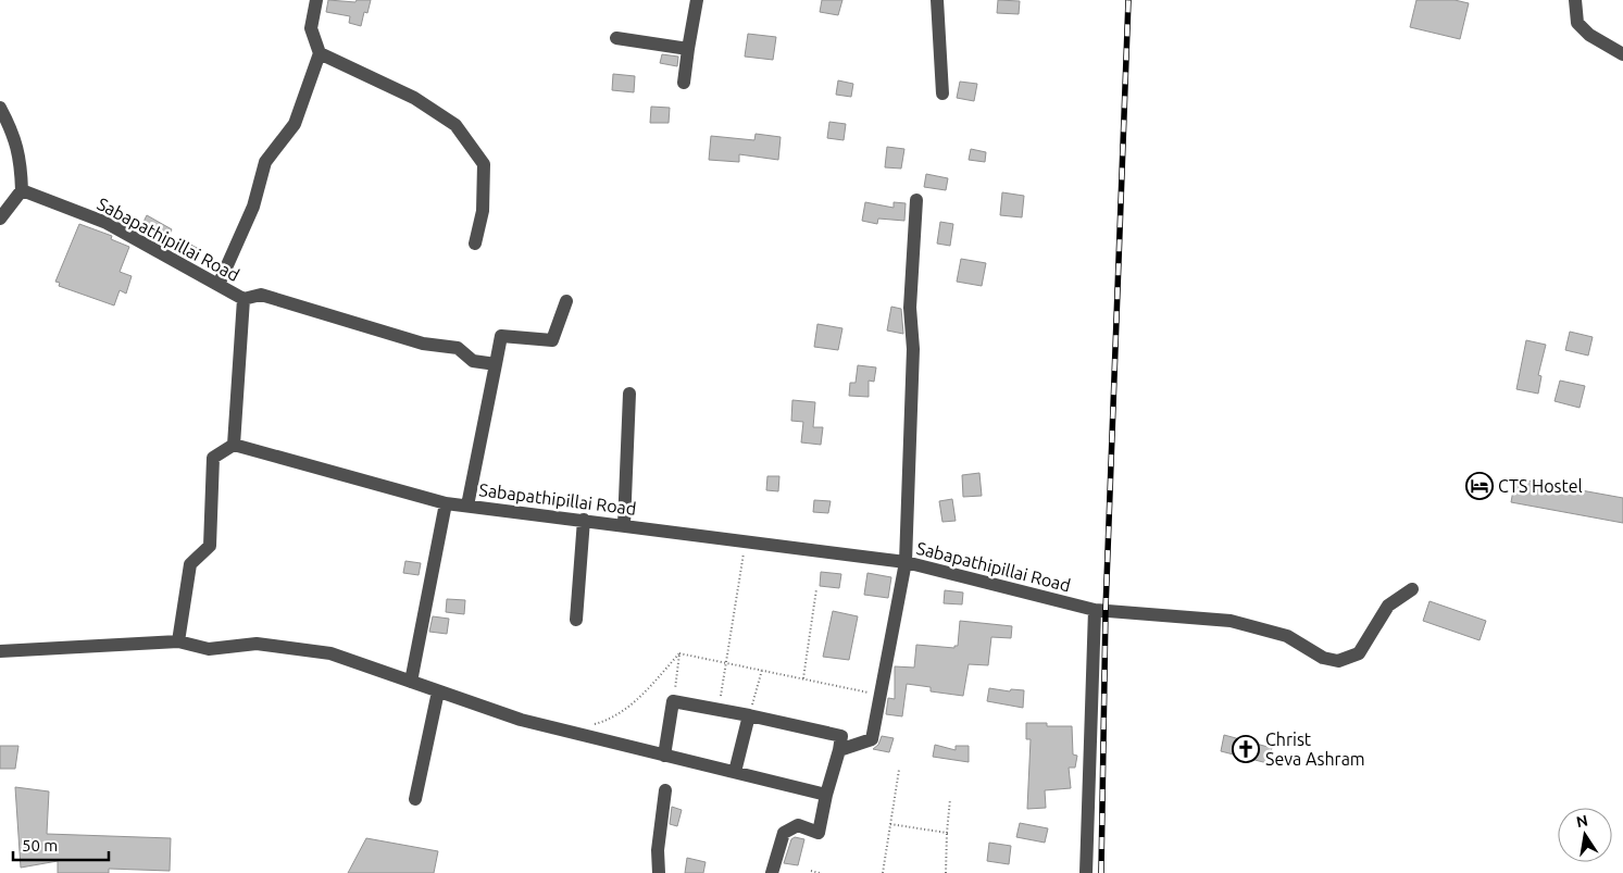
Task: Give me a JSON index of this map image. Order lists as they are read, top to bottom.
{
  "streets": {
    "street": ["Sabapathipillai Road"]
  },
  "places": {
    "hotel": ["CTS Hostel"],
    "church": ["Christ Seva Ashram"]
  },
  "scale_bar": "50 m",
  "north": "top"
}
